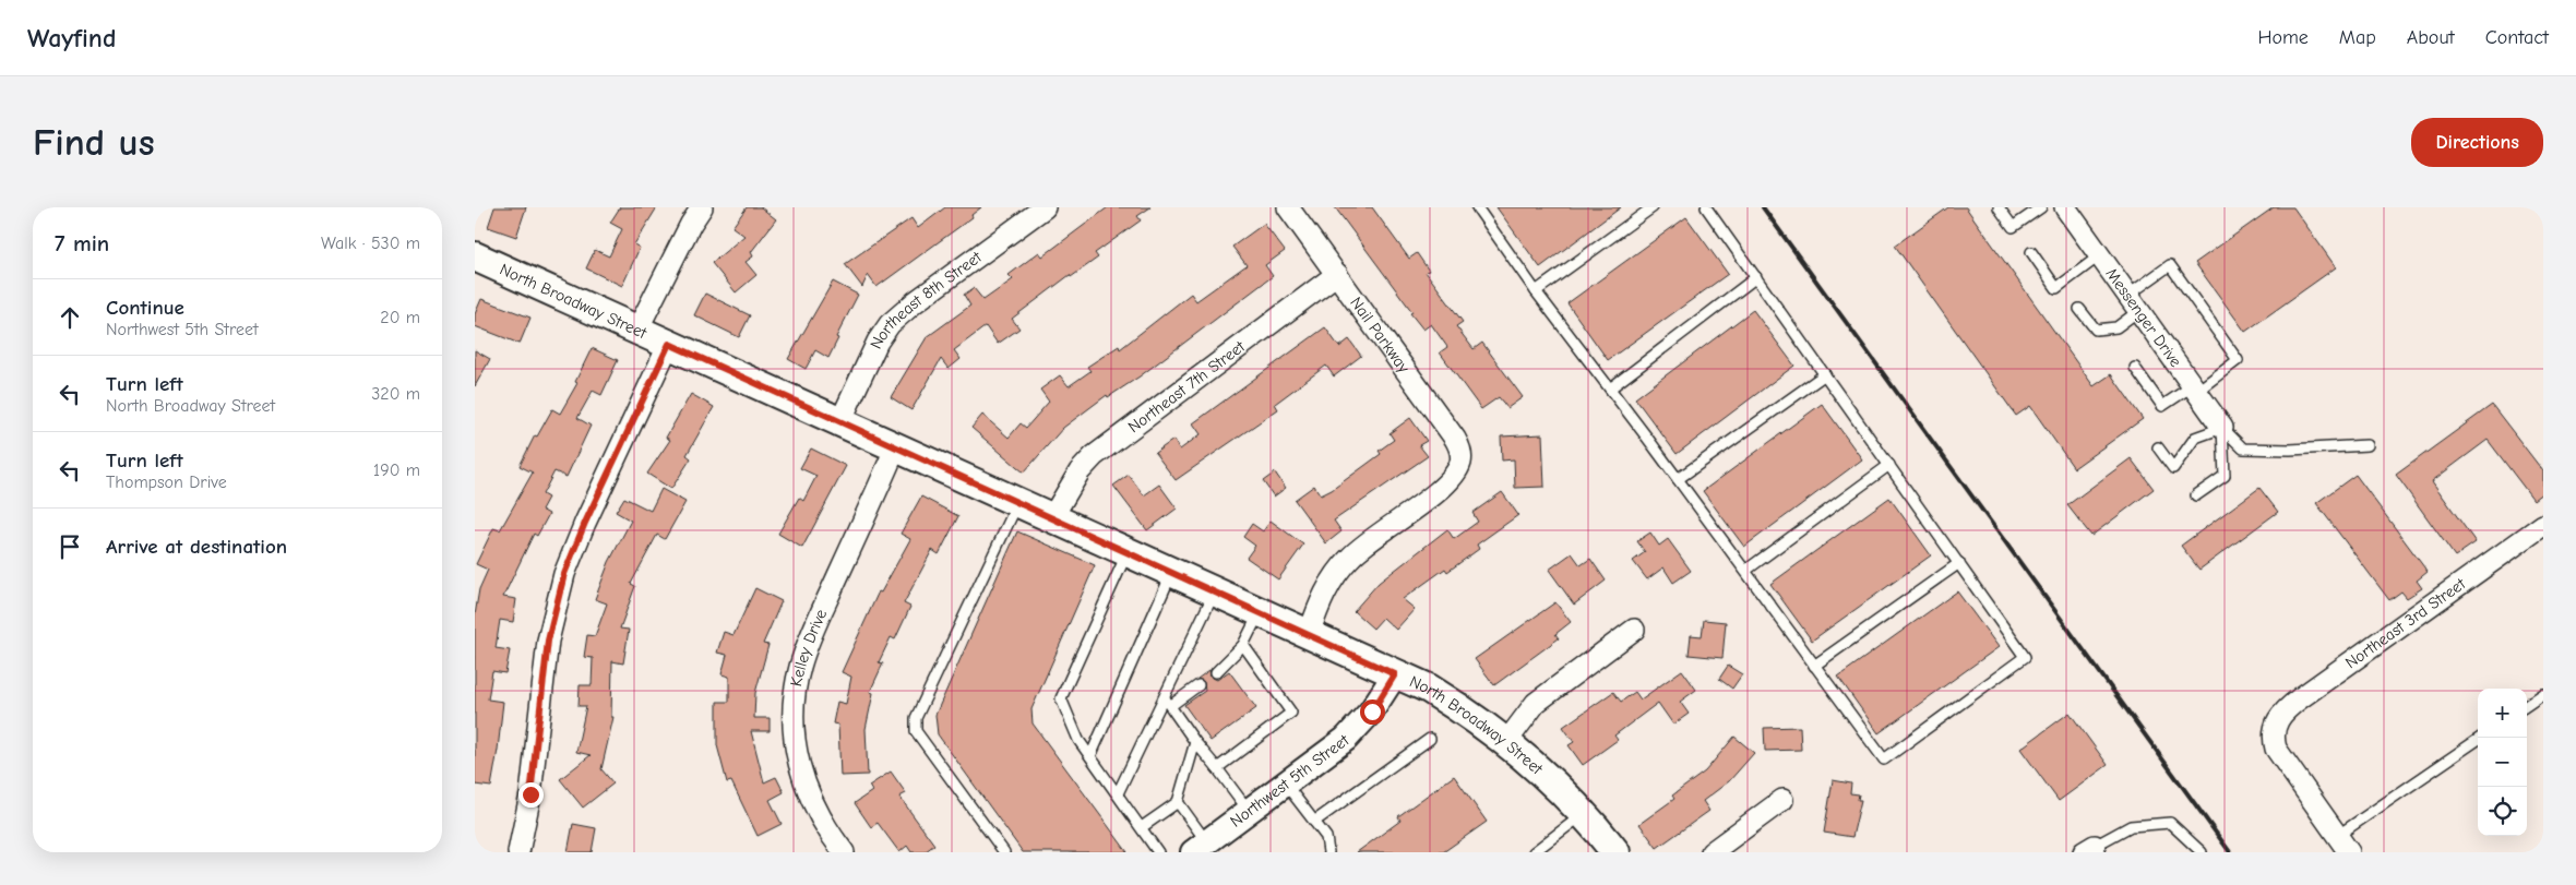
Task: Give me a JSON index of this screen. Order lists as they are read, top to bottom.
{
  "streets": {
    "main road": ["North Broadway Street"],
    "street": [
      "Northeast 8th Street",
      "Messenger Drive",
      "Nail Parkway",
      "Northeast 7th Street",
      "Northeast 3rd Street",
      "Kelley Drive",
      "Northwest 5th Street"
    ]
  },
  "crossings": [
    ["North Broadway Street", "Northeast 8th Street"],
    ["North Broadway Street", "Nail Parkway"],
    ["North Broadway Street", "Northeast 7th Street"],
    ["North Broadway Street", "Kelley Drive"],
    ["North Broadway Street", "Northwest 5th Street"],
    ["Nail Parkway", "Northeast 7th Street"]
  ],
  "page": {
    "header": "Wayfind",
    "nav": [
      "Home",
      "Map",
      "About",
      "Contact"
    ],
    "buttons": "Directions",
    "title": "Find us",
    "heading": ["7 min", "Walk · 530 m"],
    "list": [
      ["Continue", "Northwest 5th Street", "20 m"],
      ["Turn left", "North Broadway Street", "320 m"],
      ["Turn left", "Thompson Drive", "190 m"],
      "Arrive at destination"
    ],
    "map_buttons": ["+", "−"]
  }
}
